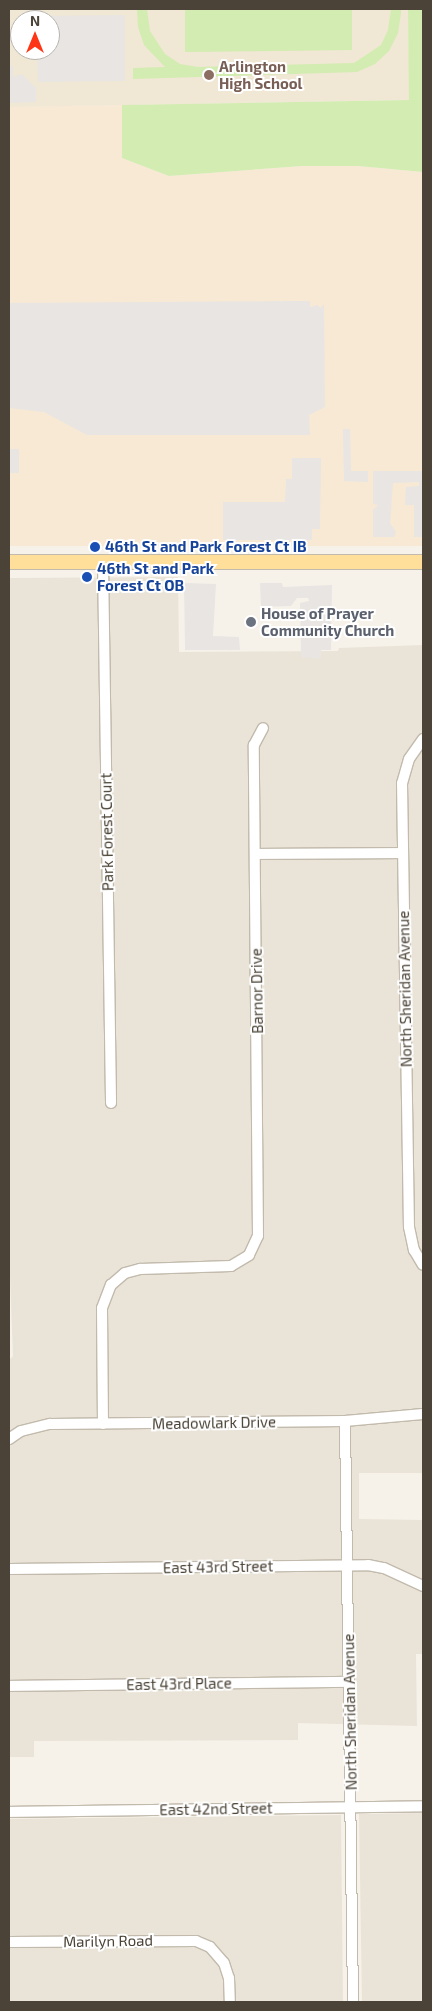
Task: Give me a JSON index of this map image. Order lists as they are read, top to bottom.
{
  "streets": {
    "street": [
      "Park Forest Court",
      "North Sheridan Avenue",
      "Barnor Drive",
      "Meadowlark Drive",
      "East 43rd Street",
      "East 43rd Place",
      "East 42nd Street",
      "Marilyn Road"
    ]
  },
  "crossings": [
    ["North Sheridan Avenue", "Meadowlark Drive"],
    ["North Sheridan Avenue", "East 43rd Street"],
    ["North Sheridan Avenue", "East 43rd Place"],
    ["North Sheridan Avenue", "East 42nd Street"],
    ["Barnor Drive", "Meadowlark Drive"]
  ],
  "places": [
    "Arlington High School",
    "46th St and Park Forest Ct IB",
    "46th St and Park Forest Ct OB",
    "House of Prayer Community Church"
  ],
  "north": "top"
}
